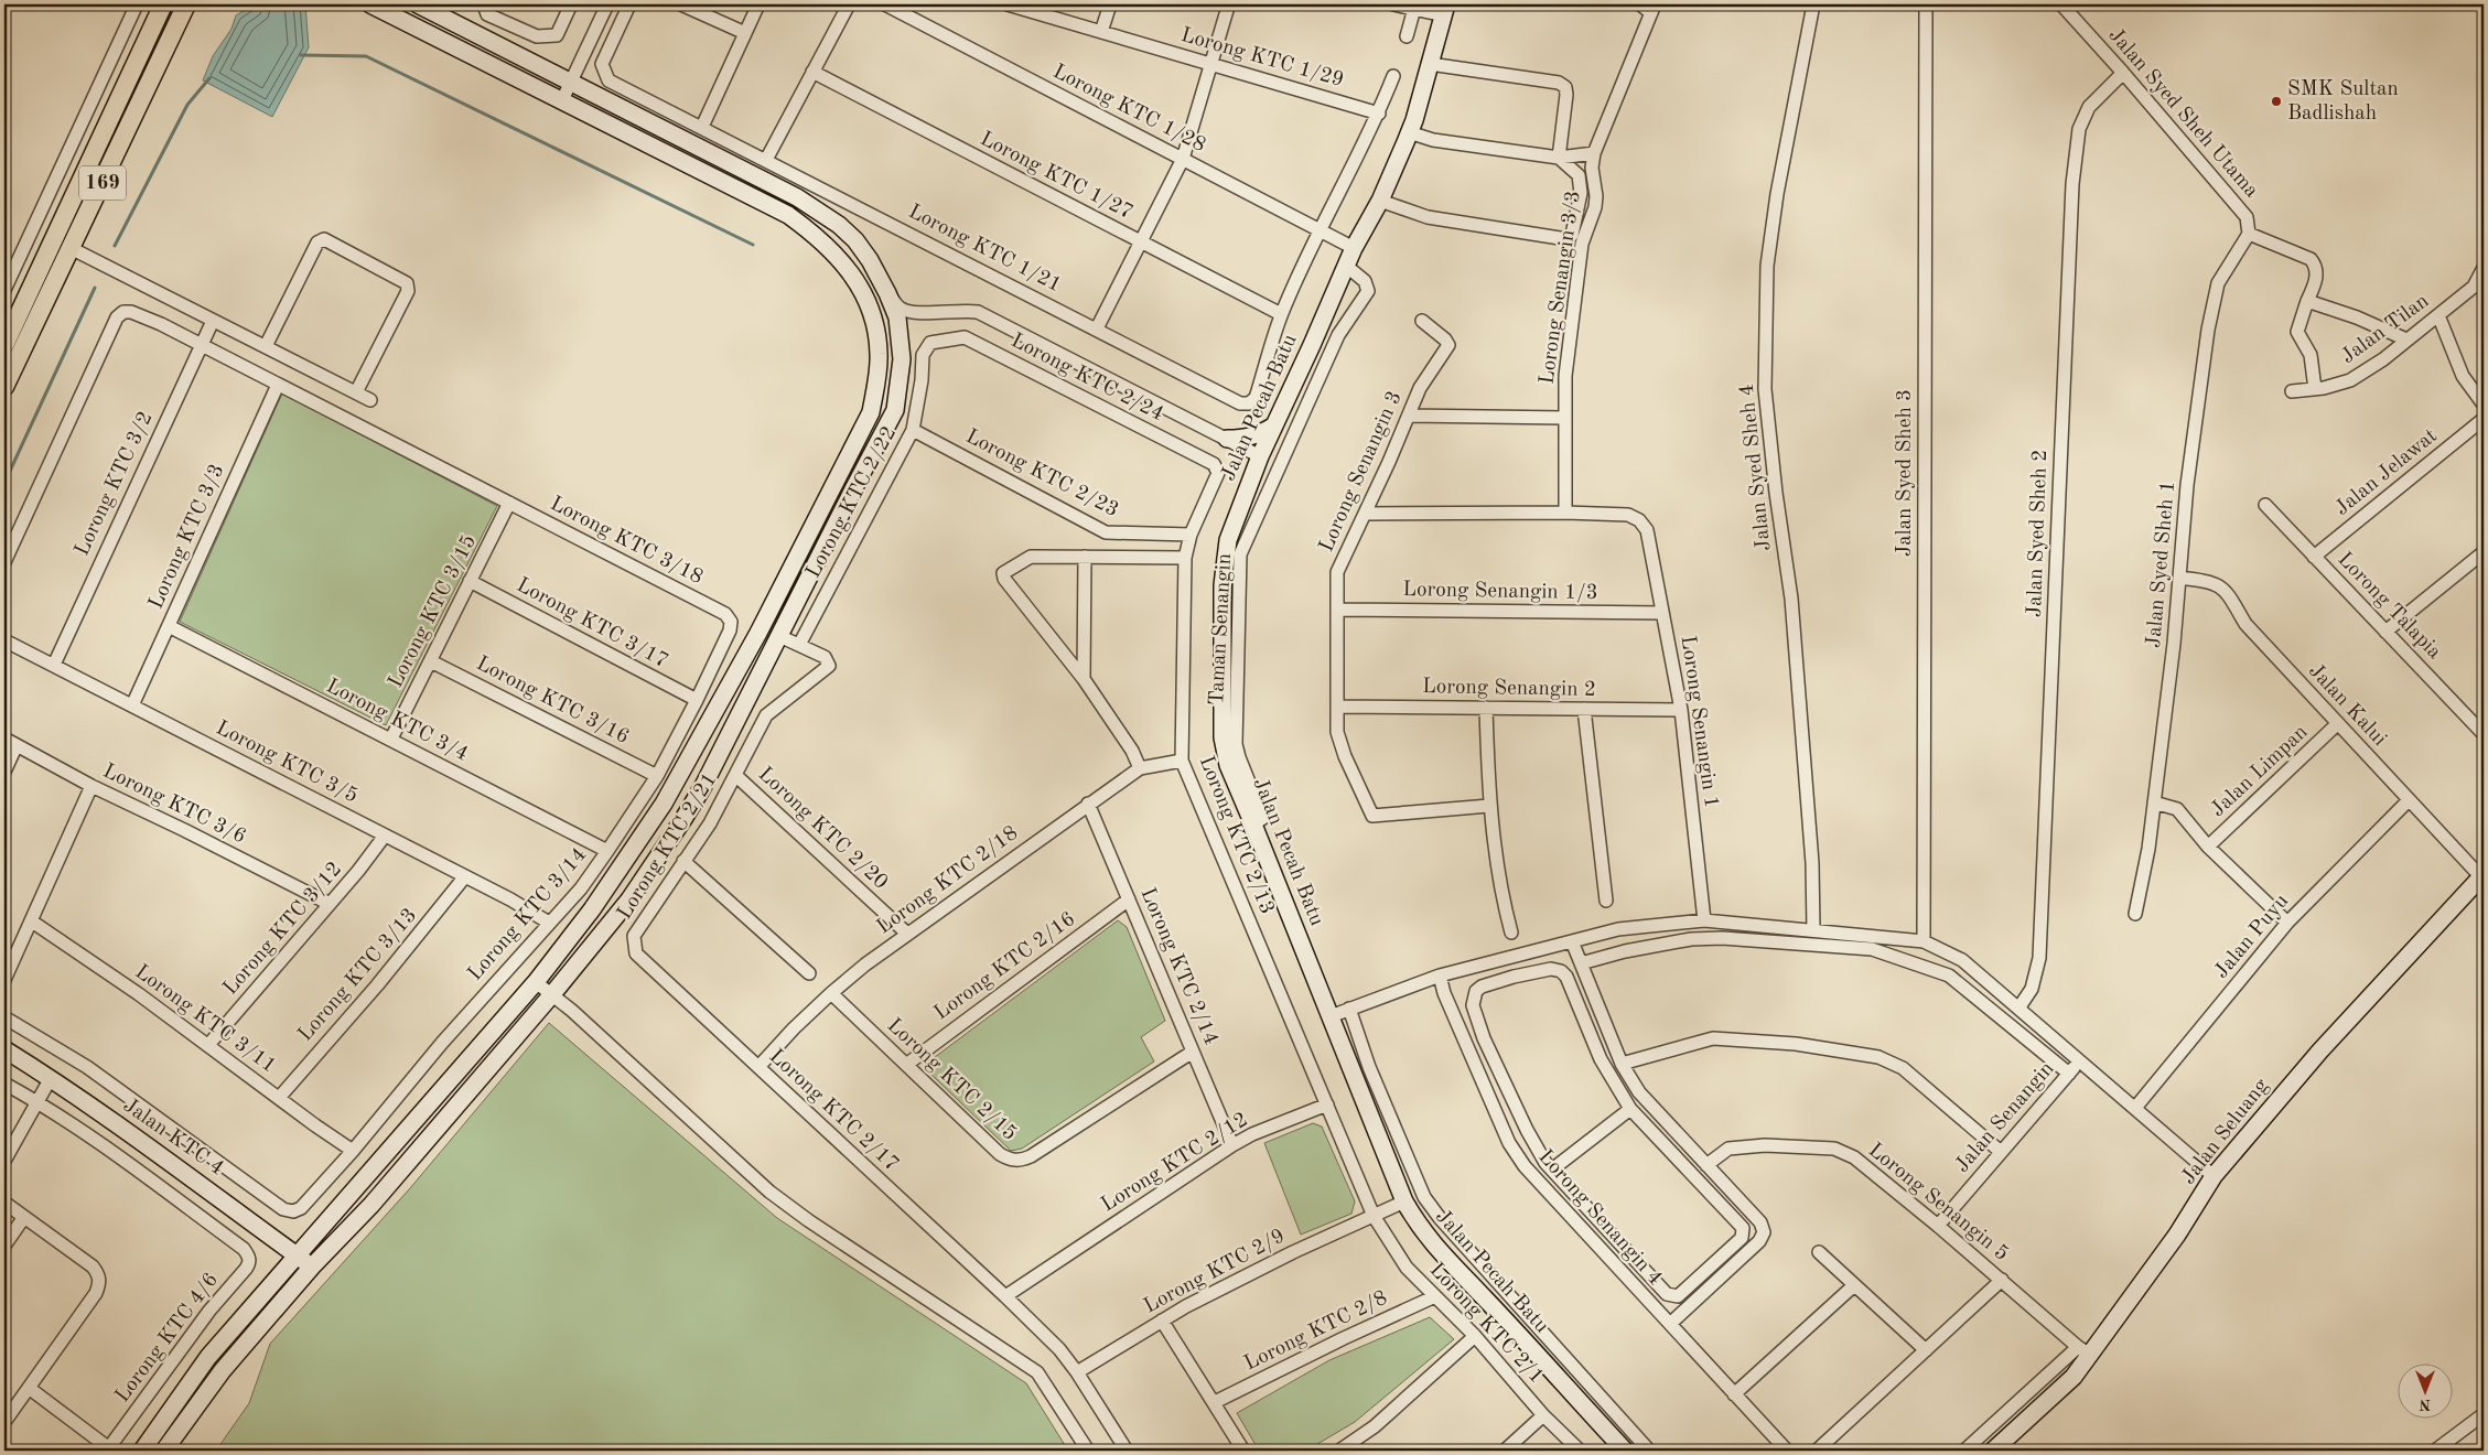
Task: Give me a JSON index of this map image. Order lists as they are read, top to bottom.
{
  "streets": {
    "main road": ["169"],
    "street": [
      "Lorong KTC 1/29",
      "Lorong KTC 1/28",
      "Jalan Syed Sheh Utama",
      "Lorong KTC 1/27",
      "Lorong KTC 1/21",
      "Lorong Senangin 3/3",
      "Jalan Tilan",
      "Lorong KTC 2/24",
      "Jalan Pecah Batu",
      "Jalan Syed Sheh 4",
      "Lorong Senangin 3",
      "Jalan Syed Sheh 3",
      "Jalan Jelawat",
      "Lorong KTC 2/23",
      "Lorong KTC 3/2",
      "Lorong KTC 2/22",
      "Jalan Syed Sheh 2",
      "Lorong KTC 3/3",
      "Lorong KTC 3/18",
      "Jalan Syed Sheh 1",
      "Lorong Senangin 1/3",
      "Lorong Talapia",
      "Lorong KTC 3/15",
      "Lorong KTC 3/17",
      "Taman Senangin",
      "Lorong Senangin 2",
      "Lorong KTC 3/16",
      "Jalan Kalui",
      "Lorong KTC 3/4",
      "Lorong Senangin 1",
      "Lorong KTC 3/5",
      "Jalan Limpan",
      "Lorong KTC 3/6",
      "Lorong KTC 2/20",
      "Lorong KTC 2/13",
      "Lorong KTC 2/21",
      "Lorong KTC 2/18",
      "Lorong KTC 3/14",
      "Lorong KTC 3/12",
      "Jalan Puyu",
      "Lorong KTC 2/16",
      "Lorong KTC 2/14",
      "Lorong KTC 3/13",
      "Lorong KTC 3/11",
      "Lorong KTC 2/15",
      "Lorong KTC 2/17",
      "Jalan Senangin",
      "Jalan Seluang",
      "Jalan KTC 4",
      "Lorong KTC 2/12",
      "Lorong Senangin 5",
      "Lorong Senangin 4",
      "Lorong KTC 2/9",
      "Lorong KTC 2/1",
      "Lorong KTC 2/8",
      "Lorong KTC 4/6"
    ]
  },
  "crossings": [
    ["Lorong KTC 1/29", "Lorong KTC 1/21"],
    ["Lorong KTC 1/28", "Lorong KTC 1/21"],
    ["Lorong KTC 1/28", "Jalan Pecah Batu"],
    ["Jalan Syed Sheh Utama", "Jalan Syed Sheh 2"],
    ["Jalan Syed Sheh Utama", "Jalan Syed Sheh 1"],
    ["Lorong KTC 1/27", "Lorong KTC 1/21"],
    ["Lorong Senangin 3/3", "Lorong Senangin 1"],
    ["Lorong KTC 2/24", "Lorong KTC 2/22"],
    ["Lorong KTC 2/24", "Lorong KTC 2/13"],
    ["Jalan Pecah Batu", "Taman Senangin"],
    ["Jalan Pecah Batu", "Lorong KTC 2/9"],
    ["Lorong Senangin 3", "Lorong Senangin 1/3"],
    ["Lorong Senangin 3", "Lorong Senangin 2"],
    ["Jalan Jelawat", "Lorong Talapia"],
    ["Lorong KTC 2/23", "Lorong KTC 2/22"],
    ["Lorong KTC 2/23", "Lorong KTC 2/13"],
    ["Lorong KTC 3/2", "Lorong KTC 3/5"],
    ["Lorong KTC 2/22", "Lorong KTC 2/21"],
    ["Lorong KTC 3/3", "Lorong KTC 3/4"],
    ["Lorong KTC 3/3", "Lorong KTC 3/5"],
    ["Lorong KTC 3/18", "Lorong KTC 3/15"],
    ["Lorong KTC 3/18", "Lorong KTC 3/14"],
    ["Jalan Syed Sheh 1", "Jalan Kalui"],
    ["Lorong Senangin 1/3", "Lorong Senangin 1"],
    ["Lorong KTC 3/15", "Lorong KTC 3/17"],
    ["Lorong KTC 3/15", "Lorong KTC 3/16"],
    ["Lorong KTC 3/15", "Lorong KTC 3/4"],
    ["Lorong KTC 3/17", "Lorong KTC 3/14"],
    ["Lorong Senangin 2", "Lorong Senangin 1"],
    ["Lorong KTC 3/16", "Lorong KTC 3/14"],
    ["Jalan Kalui", "Jalan Limpan"],
    ["Jalan Kalui", "Jalan Puyu"],
    ["Jalan Kalui", "Jalan Seluang"],
    ["Lorong KTC 3/4", "Lorong KTC 3/14"],
    ["Lorong KTC 3/5", "Lorong KTC 3/14"],
    ["Lorong KTC 3/5", "Lorong KTC 3/12"],
    ["Lorong KTC 3/5", "Lorong KTC 3/13"],
    ["Lorong KTC 3/6", "Lorong KTC 3/12"],
    ["Lorong KTC 2/20", "Lorong KTC 2/21"],
    ["Lorong KTC 2/20", "Lorong KTC 2/18"],
    ["Lorong KTC 2/13", "Lorong KTC 2/18"],
    ["Lorong KTC 2/13", "Lorong KTC 2/12"],
    ["Lorong KTC 2/21", "Lorong KTC 2/17"],
    ["Lorong KTC 2/18", "Lorong KTC 2/14"],
    ["Lorong KTC 2/18", "Lorong KTC 2/15"],
    ["Lorong KTC 2/18", "Lorong KTC 2/17"],
    ["Lorong KTC 3/14", "Lorong KTC 3/11"],
    ["Lorong KTC 3/12", "Lorong KTC 3/11"],
    ["Lorong KTC 2/16", "Lorong KTC 2/14"],
    ["Lorong KTC 2/16", "Lorong KTC 2/15"],
    ["Lorong KTC 2/14", "Lorong KTC 2/15"],
    ["Lorong KTC 2/14", "Lorong KTC 2/12"],
    ["Lorong KTC 3/13", "Lorong KTC 3/11"],
    ["Lorong KTC 2/17", "Lorong KTC 2/12"],
    ["Lorong KTC 2/17", "Lorong KTC 2/9"],
    ["Jalan Senangin", "Lorong Senangin 5"],
    ["Jalan Seluang", "Lorong Senangin 5"],
    ["Lorong KTC 2/9", "Lorong KTC 2/1"],
    ["Lorong KTC 2/1", "Lorong KTC 2/8"]
  ],
  "places": ["SMK Sultan Badlishah"],
  "north": "bottom"
}
